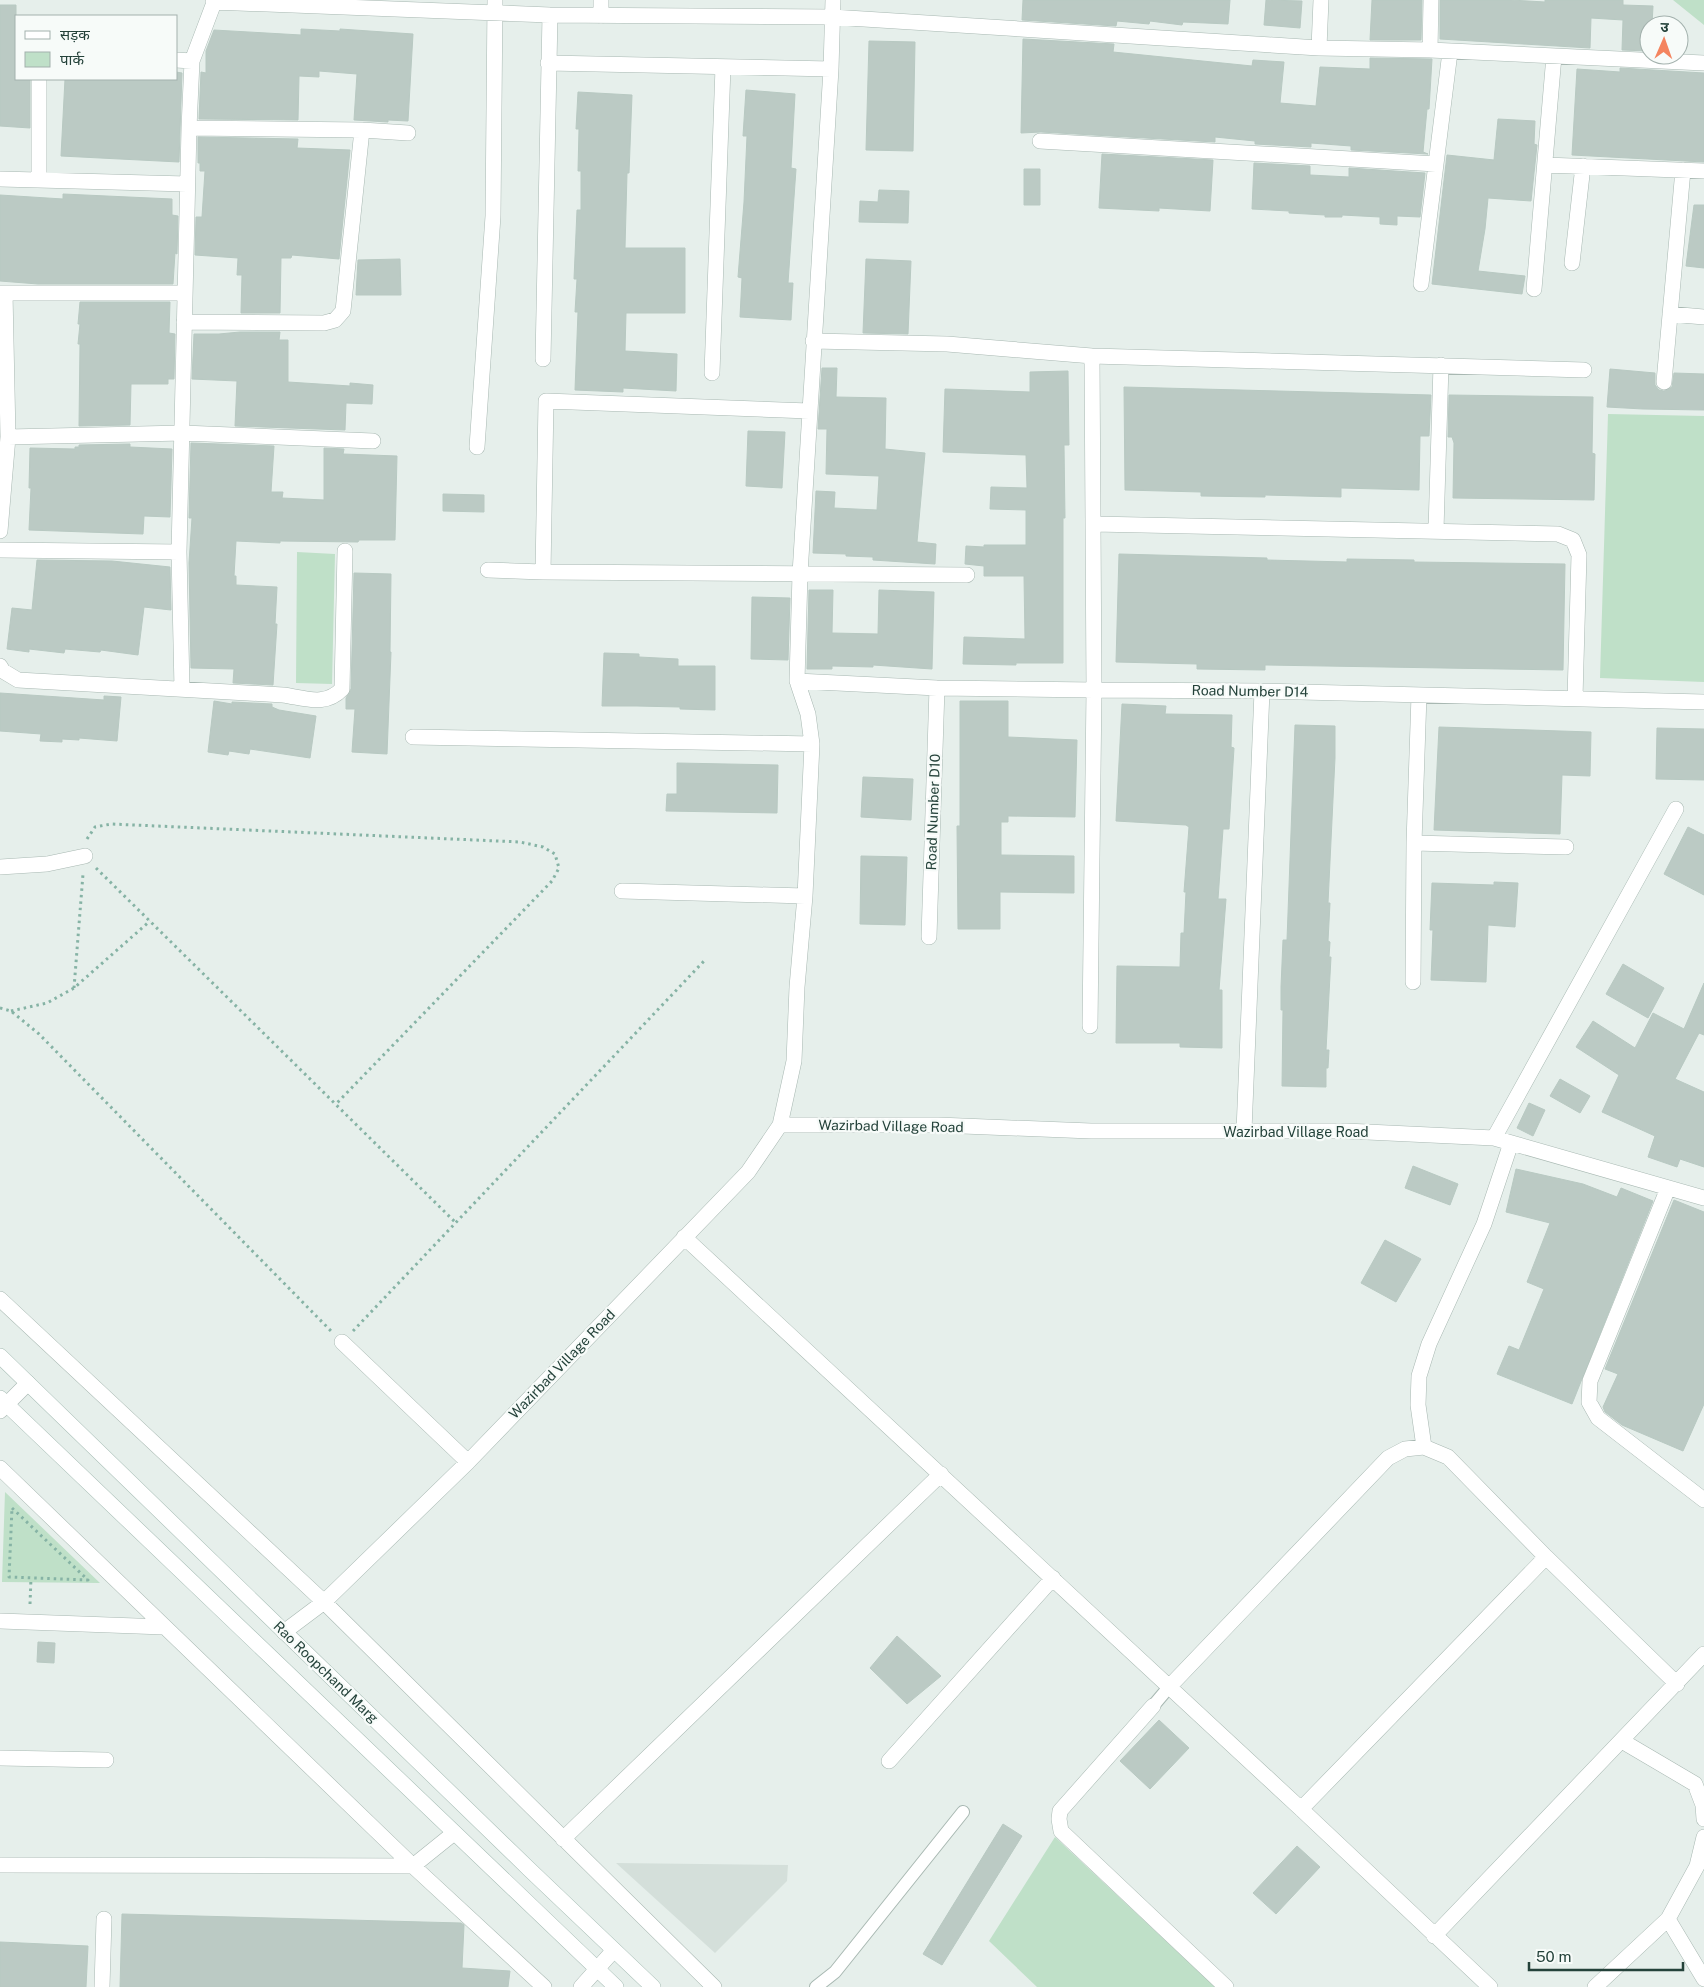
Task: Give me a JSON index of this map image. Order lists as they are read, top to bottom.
{
  "streets": {
    "street": [
      "Road Number D14",
      "Road Number D10",
      "Wazirbad Village Road",
      "Rao Roopchand Marg"
    ]
  },
  "crossings": [
    ["Road Number D14", "Road Number D10"],
    ["Wazirbad Village Road", "Rao Roopchand Marg"]
  ],
  "legend": ["सड़क", "पार्क"],
  "scale_bar": "50 m",
  "north": "top"
}
